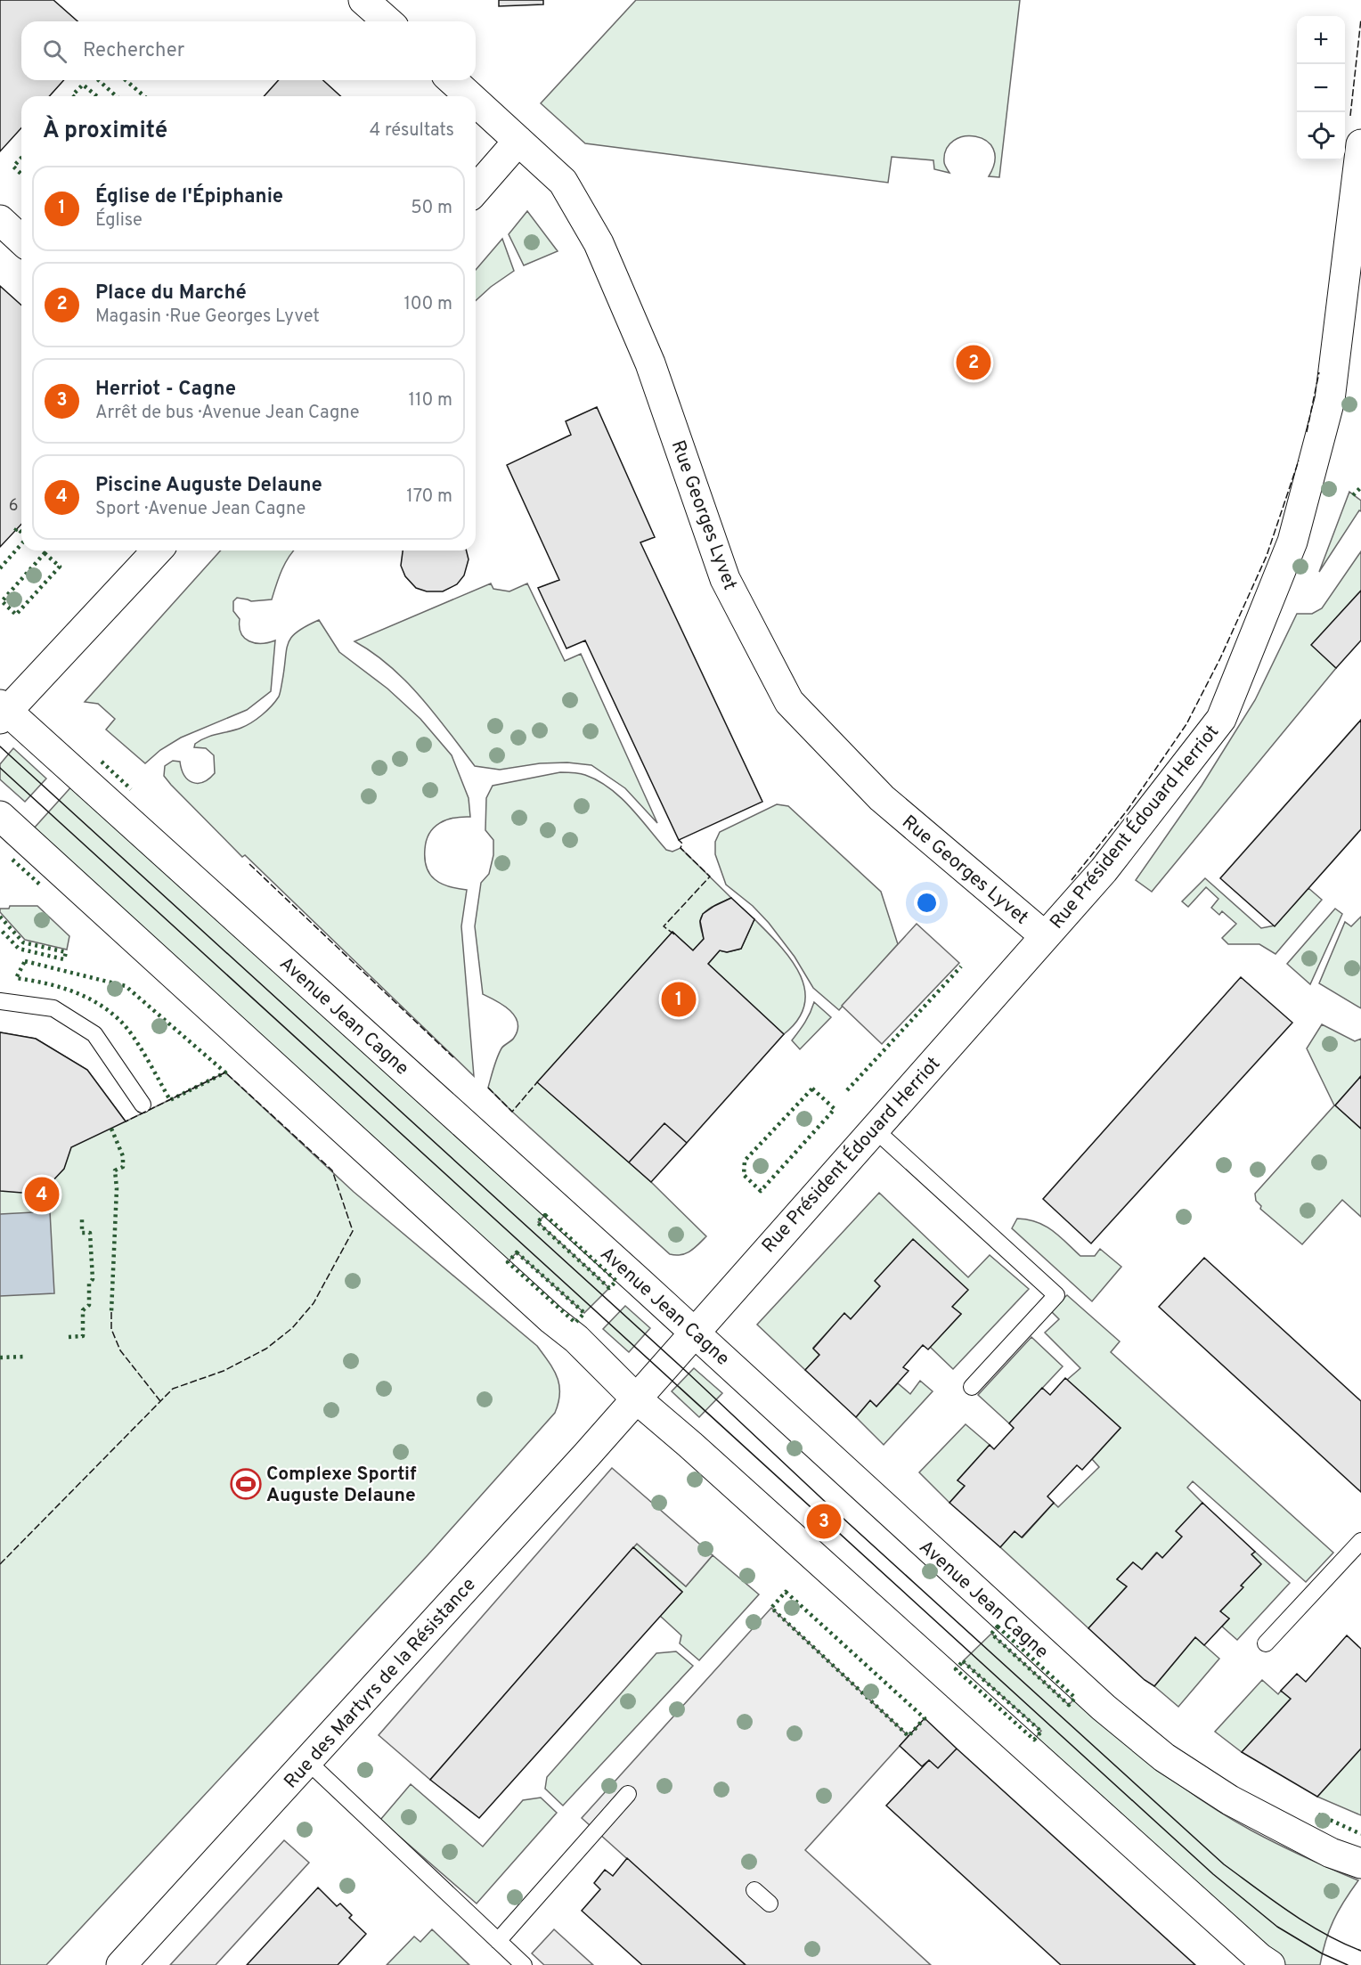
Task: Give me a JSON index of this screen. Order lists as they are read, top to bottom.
{
  "streets": {
    "street": [
      "Rue Georges Lyvet",
      "Rue Président Édouard Herriot",
      "Avenue Jean Cagne",
      "Rue des Martyrs de la Résistance"
    ]
  },
  "crossings": [
    ["Rue Georges Lyvet", "Rue Président Édouard Herriot"],
    ["Rue Président Édouard Herriot", "Avenue Jean Cagne"],
    ["Rue Président Édouard Herriot", "Rue des Martyrs de la Résistance"]
  ],
  "places": {
    "sports": ["Complexe Sportif Auguste Delaune"]
  },
  "house_numbers": ["6"],
  "page": {
    "map_buttons": ["+", "−"],
    "search": "Rechercher",
    "heading": ["À proximité", "4 résultats"],
    "list": [
      {
        "mark": "1",
        "name": "Église de l'Épiphanie",
        "note": "Église",
        "value": "50 m"
      },
      {
        "mark": "2",
        "name": "Place du Marché",
        "note": "Magasin · Rue Georges Lyvet",
        "value": "100 m"
      },
      {
        "mark": "3",
        "name": "Herriot - Cagne",
        "note": "Arrêt de bus · Avenue Jean Cagne",
        "value": "110 m"
      },
      {
        "mark": "4",
        "name": "Piscine Auguste Delaune",
        "note": "Sport · Avenue Jean Cagne",
        "value": "170 m"
      }
    ],
    "pins": [
      "2",
      "1",
      "4",
      "3"
    ]
  }
}
